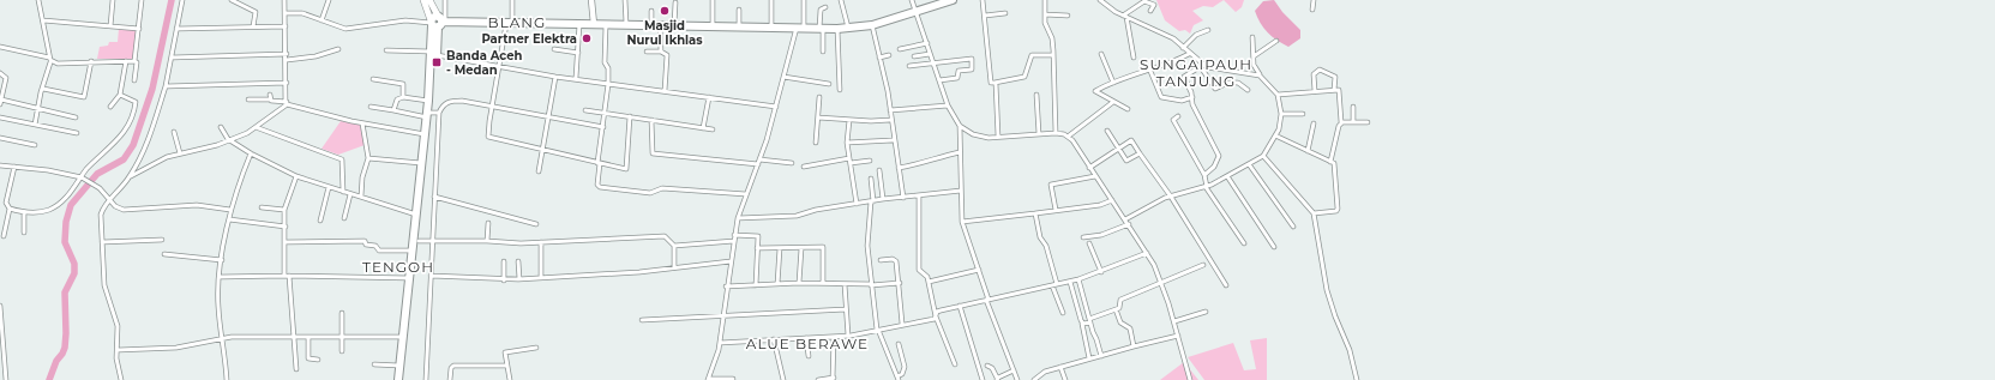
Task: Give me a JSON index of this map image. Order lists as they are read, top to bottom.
{
  "districts": [
    "BLANG",
    "SUNGAIPAUH TANJUNG",
    "TENGOH",
    "ALUE BERAWE"
  ],
  "places": {
    "other": ["Masjid Nurul Ikhlas", "Partner Elektra"],
    "transit": ["Banda Aceh - Medan"]
  }
}
